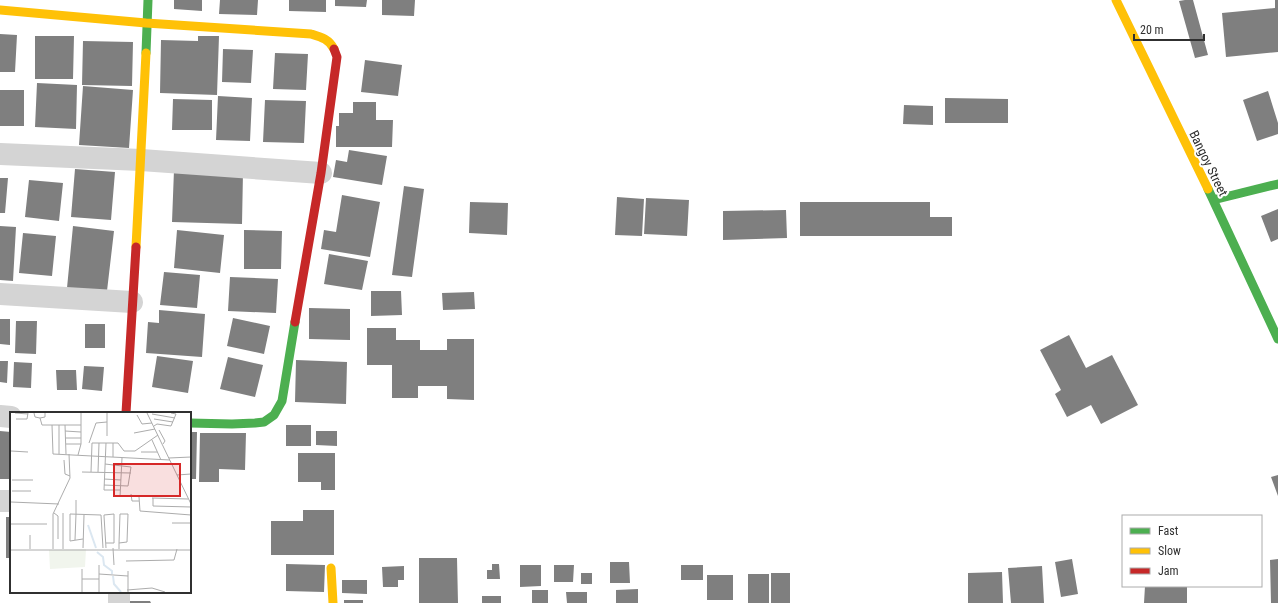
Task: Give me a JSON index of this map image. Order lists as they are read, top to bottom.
{
  "streets": {
    "street": ["Bangoy Street"]
  },
  "legend": ["Fast", "Slow", "Jam"],
  "scale_bar": "20 m"
}
